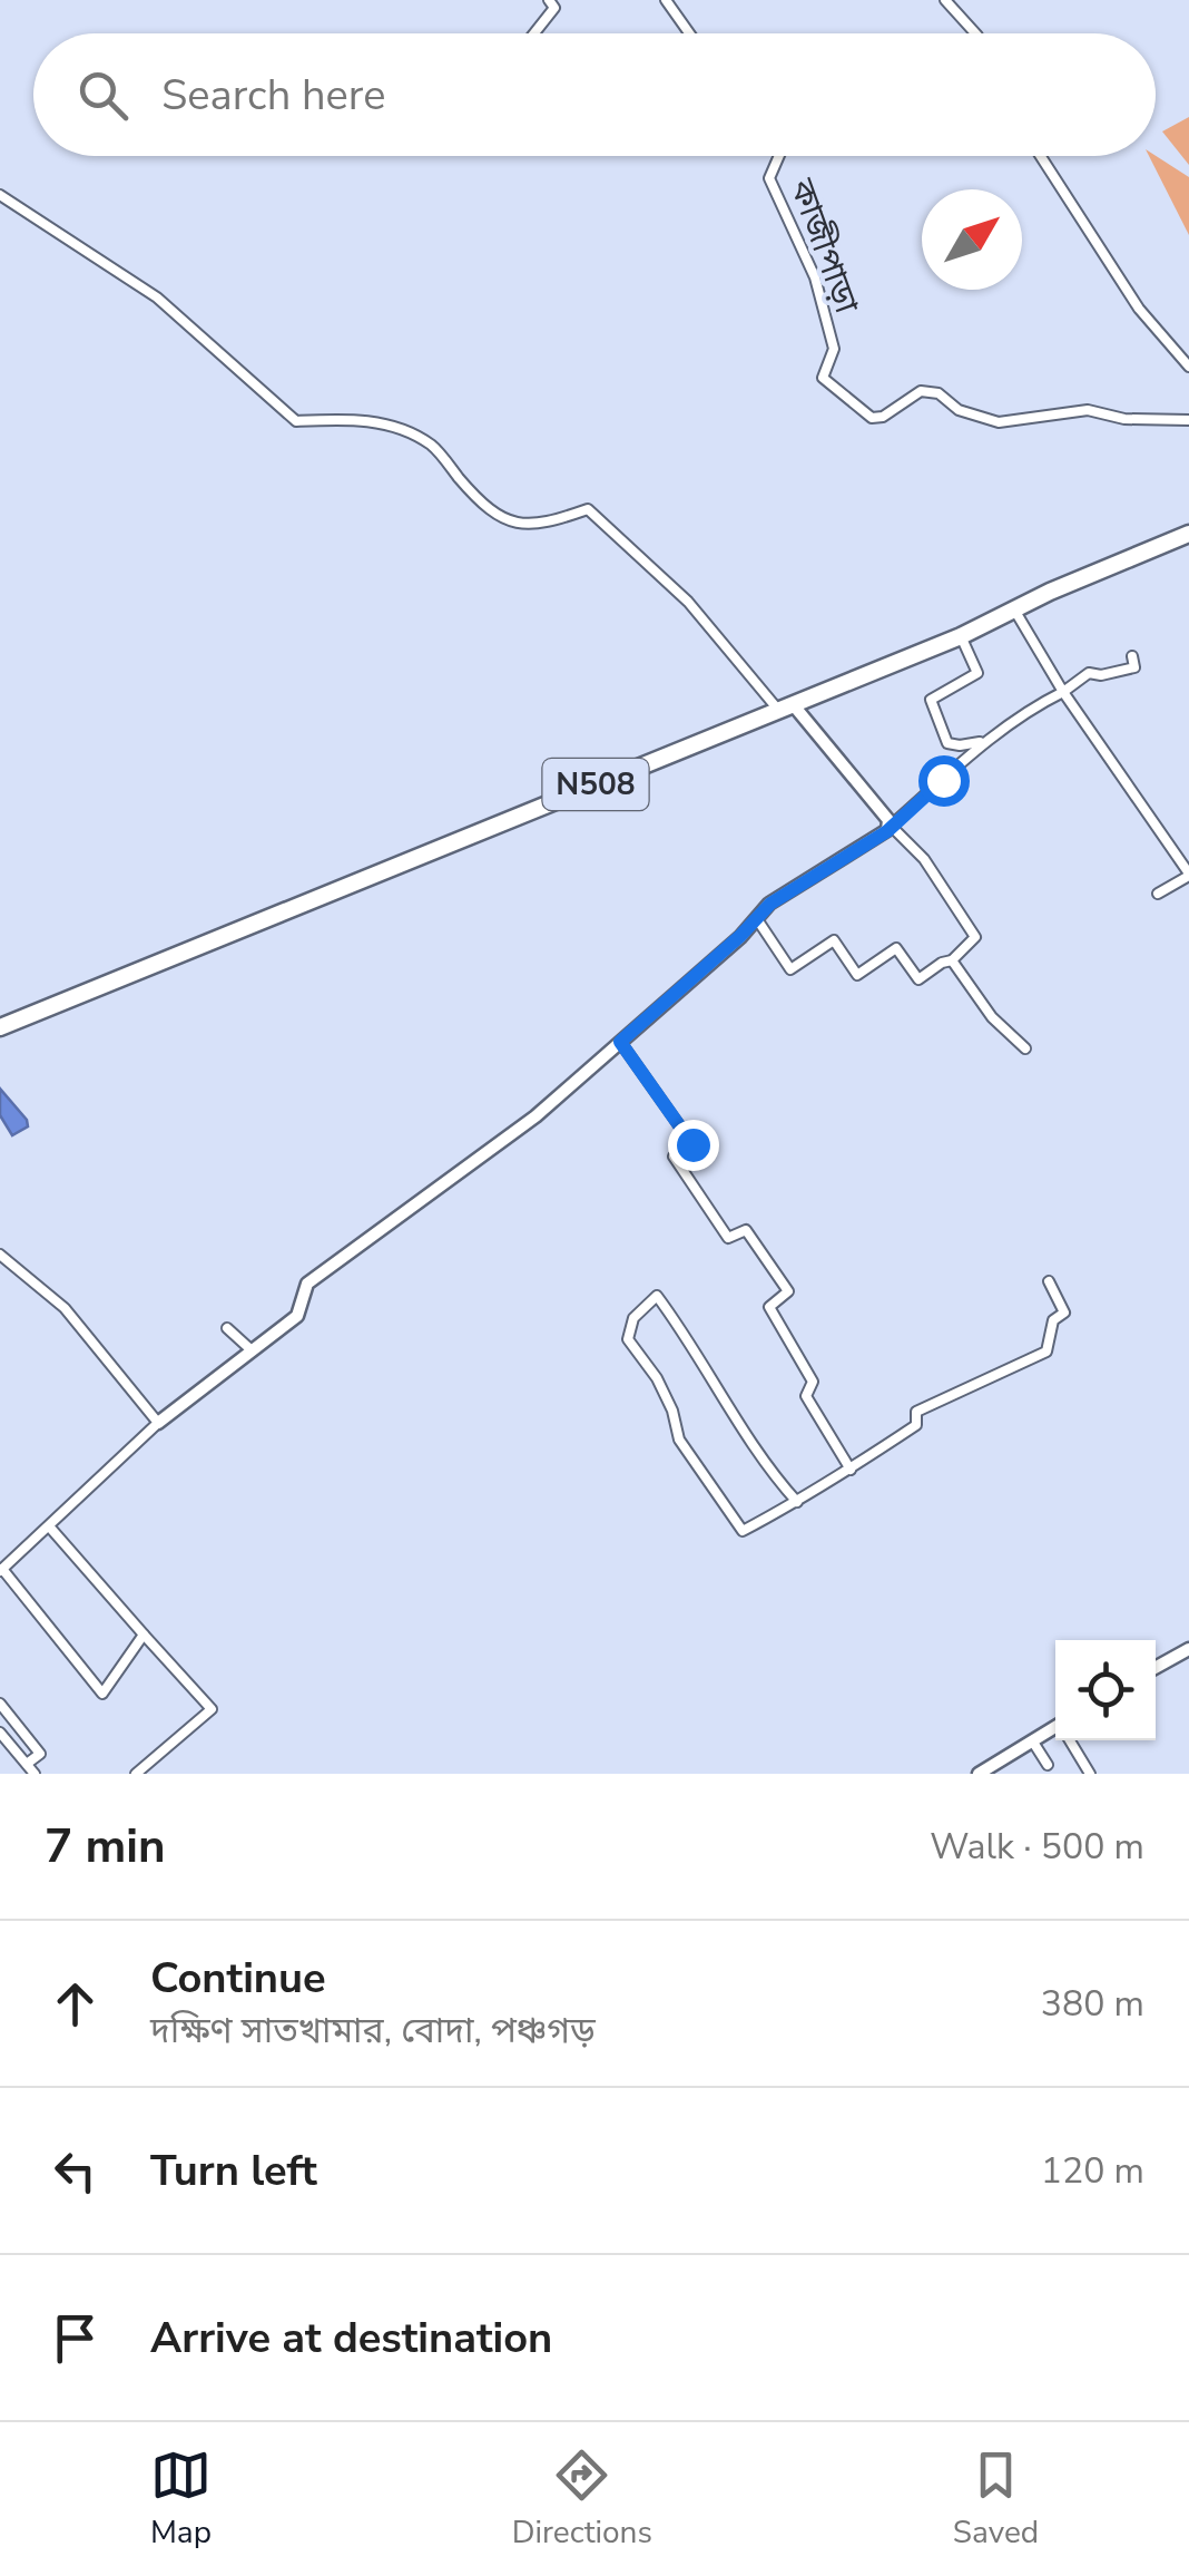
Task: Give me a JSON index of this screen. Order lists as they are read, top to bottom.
{
  "streets": {
    "highway": ["N508"],
    "street": ["কাজীপাড়া"]
  },
  "north": "top right",
  "page": {
    "search": "Search here",
    "heading": ["7 min", "Walk · 500 m"],
    "list": [
      ["Continue", "দক্ষিণ সাতখামার, বোদা, পঞ্চগড়", "380 m"],
      ["Turn left", "120 m"],
      "Arrive at destination"
    ],
    "nav": ["Map", "Directions", "Saved"]
  }
}
